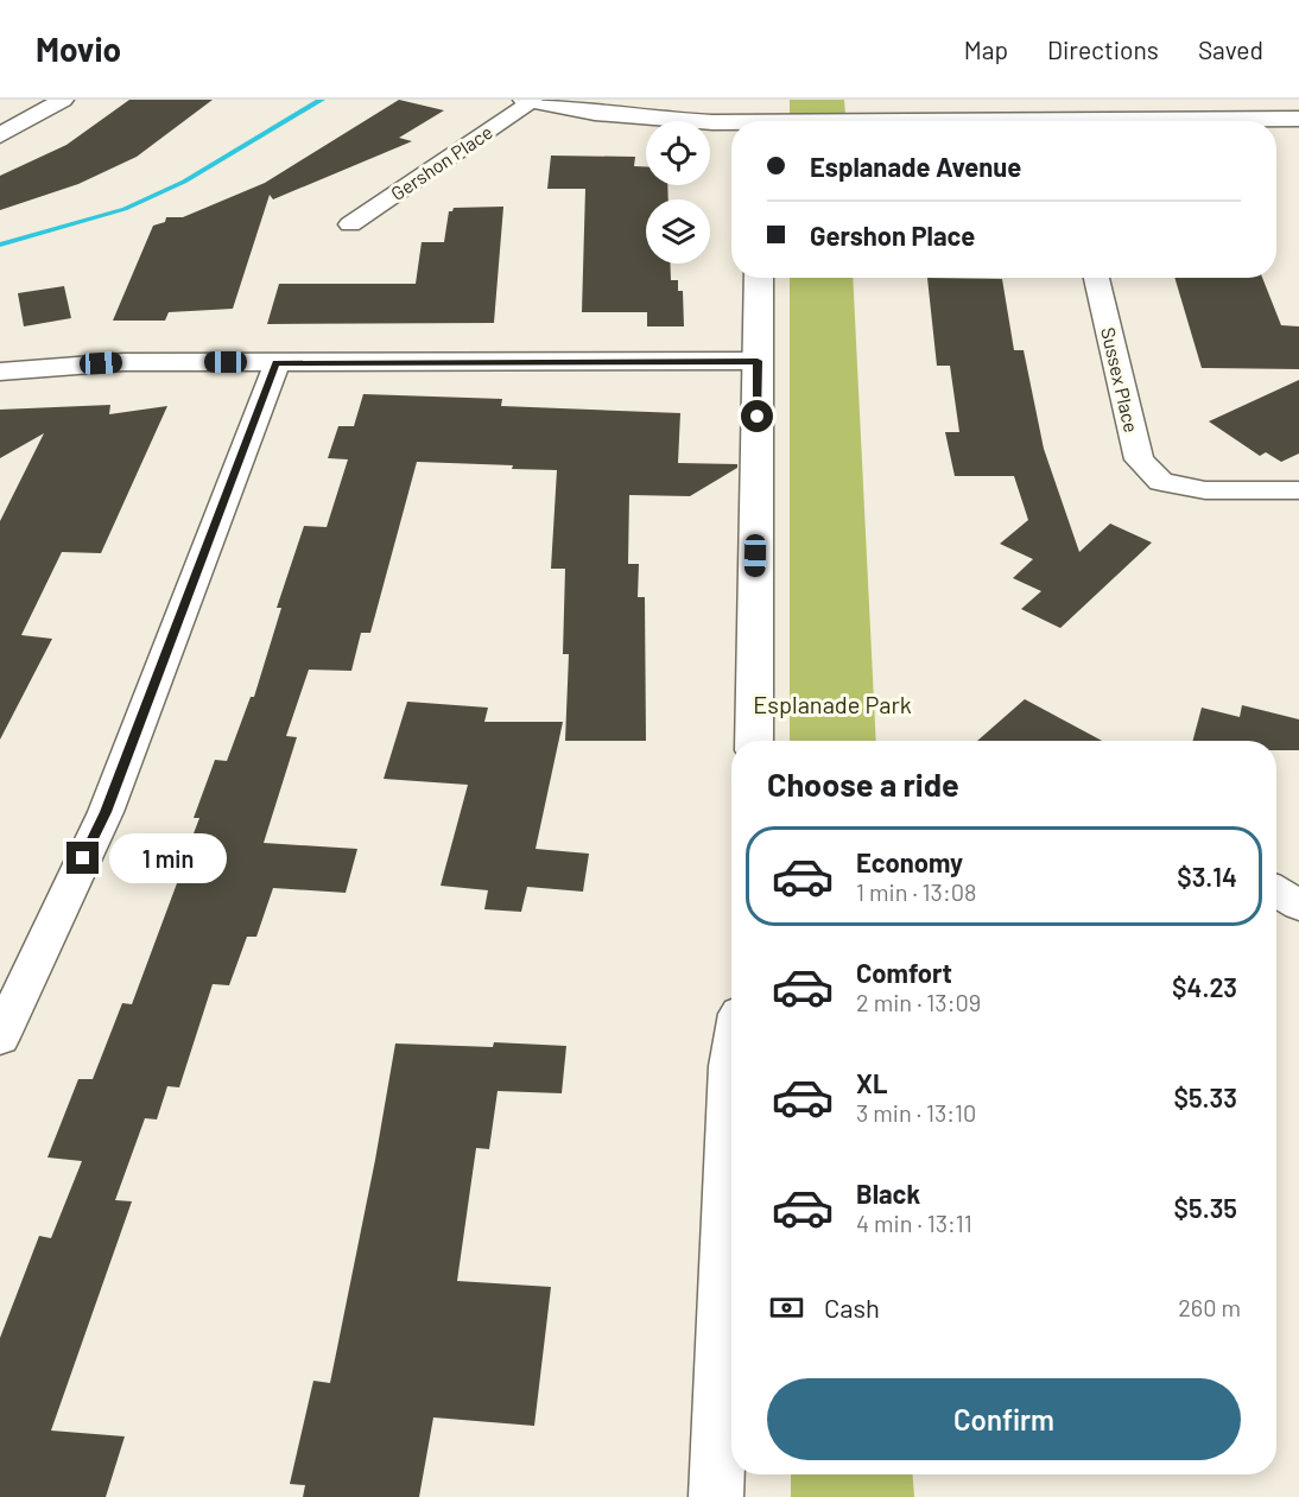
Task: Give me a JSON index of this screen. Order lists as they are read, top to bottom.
{
  "streets": {
    "street": ["Gershon Place", "Sussex Place"]
  },
  "parks": ["Esplanade Park"],
  "page": {
    "header": "Movio",
    "nav": ["Map", "Directions", "Saved"],
    "banner": ["Esplanade Avenue", "Gershon Place"],
    "heading": "Choose a ride",
    "list": [
      {
        "name": "Economy",
        "note": "1 min · 13:08",
        "value": "$3.14"
      },
      {
        "name": "Comfort",
        "note": "2 min · 13:09",
        "value": "$4.23"
      },
      {
        "name": "XL",
        "note": "3 min · 13:10",
        "value": "$5.33"
      },
      {
        "name": "Black",
        "note": "4 min · 13:11",
        "value": "$5.35"
      }
    ],
    "bubble": "1 min",
    "pay": ["Cash", "260 m"],
    "buttons": "Confirm"
  }
}
